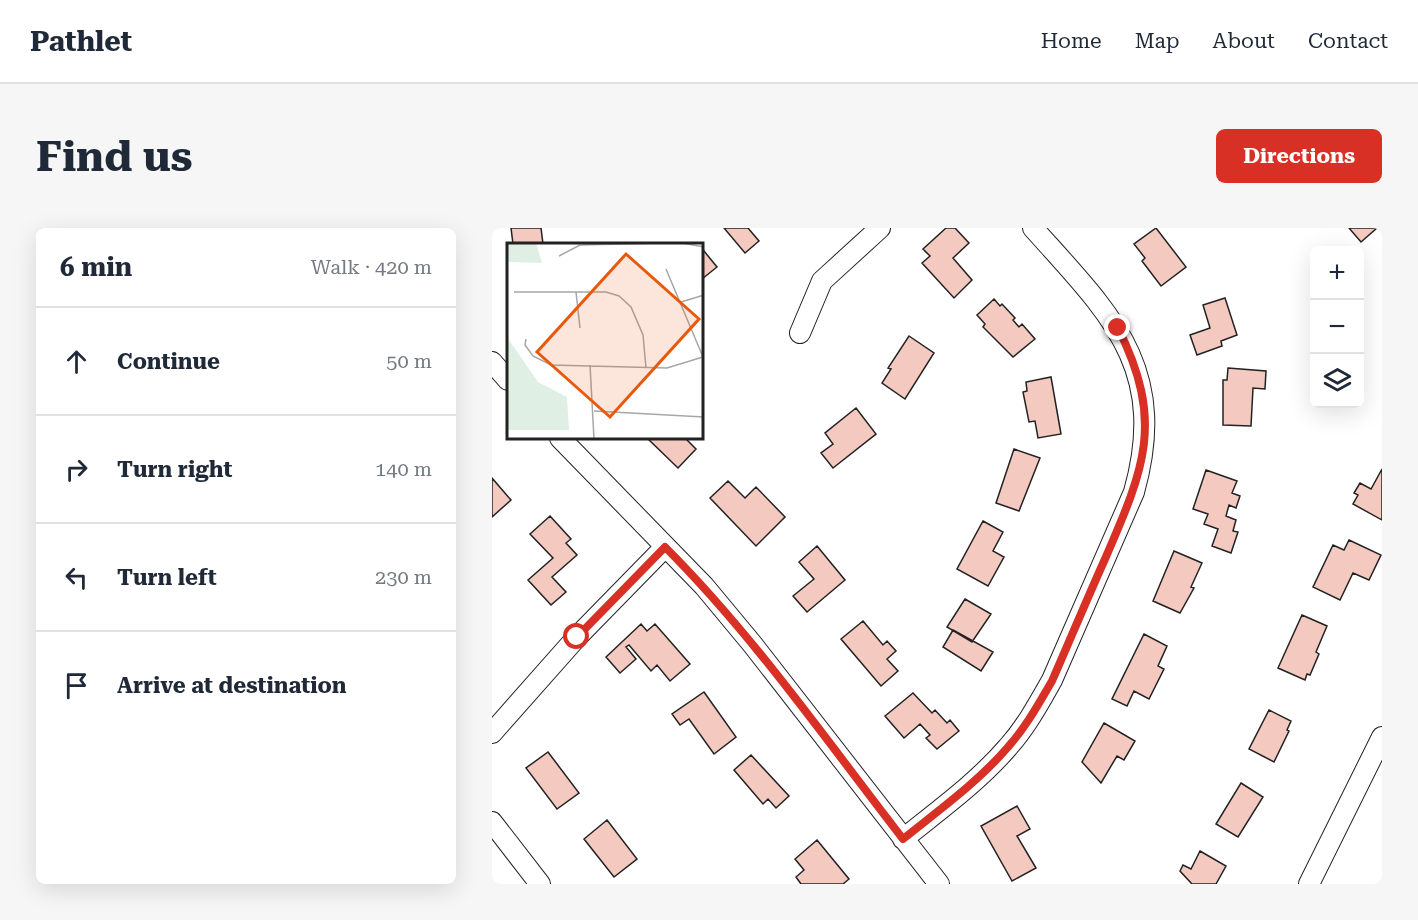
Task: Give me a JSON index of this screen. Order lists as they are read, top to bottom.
{
  "page": {
    "header": "Pathlet",
    "nav": [
      "Home",
      "Map",
      "About",
      "Contact"
    ],
    "buttons": "Directions",
    "title": "Find us",
    "heading": ["6 min", "Walk · 420 m"],
    "map_buttons": ["+", "−"],
    "list": [
      ["Continue", "50 m"],
      ["Turn right", "140 m"],
      ["Turn left", "230 m"],
      "Arrive at destination"
    ]
  }
}
